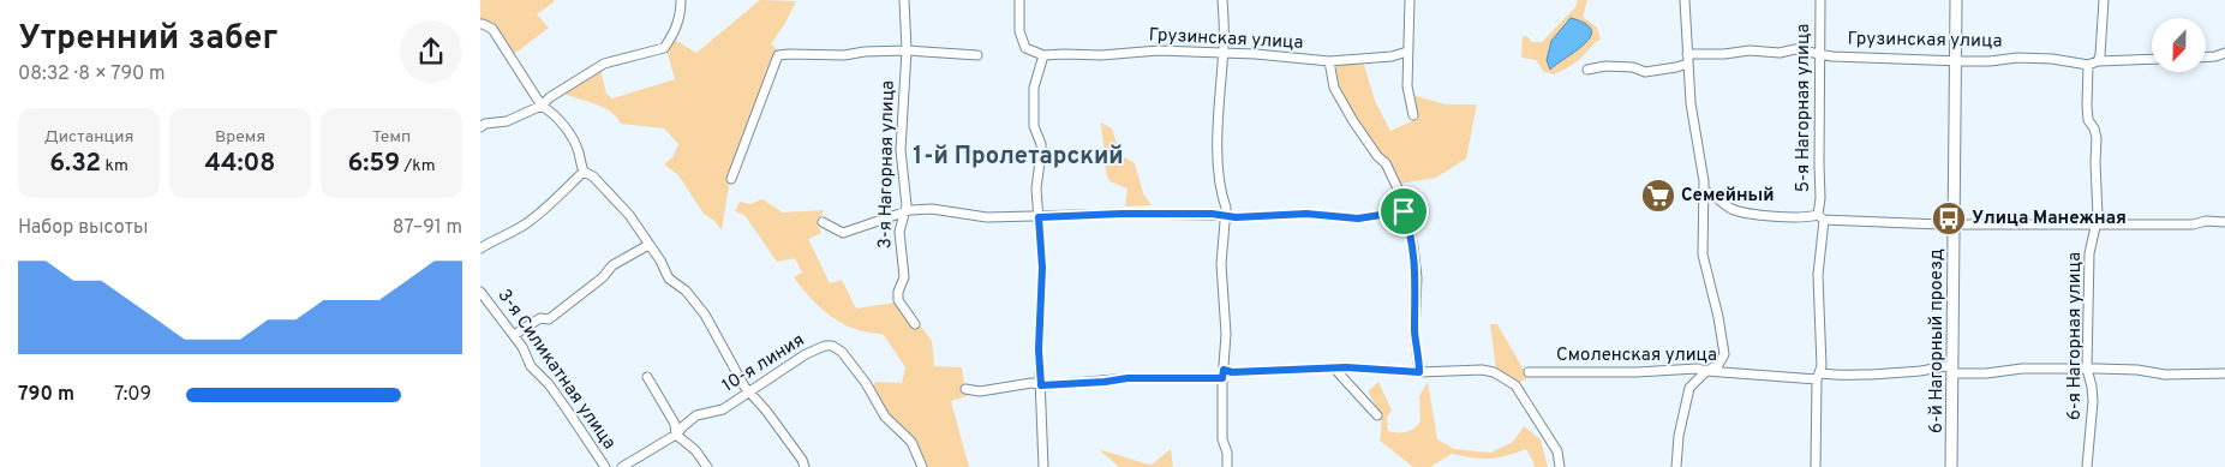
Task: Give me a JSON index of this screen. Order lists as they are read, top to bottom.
{
  "streets": {
    "street": [
      "Грузинская улица",
      "5-я Нагорная улица",
      "3-я Нагорная улица",
      "6-я Нагорная улица",
      "6-й Нагорный проезд",
      "Смоленская улица",
      "10-я линия",
      "3-я Силикатная улица"
    ]
  },
  "crossings": [
    ["Грузинская улица", "5-я Нагорная улица"],
    ["Грузинская улица", "6-я Нагорная улица"],
    ["Грузинская улица", "6-й Нагорный проезд"],
    ["5-я Нагорная улица", "Смоленская улица"],
    ["6-я Нагорная улица", "Смоленская улица"],
    ["6-й Нагорный проезд", "Смоленская улица"]
  ],
  "districts": ["1-й Пролетарский"],
  "places": {
    "supermarket": ["Семейный"],
    "bus stop": ["Улица Манежная"]
  },
  "north": "bottom",
  "page": {
    "heading": ["Утренний забег", "08:32 · 8 × 790 m"],
    "stats": [
      ["Дистанция", "6.32 km"],
      ["Время", "44:08"],
      ["Темп", "6:59 /km"]
    ],
    "chart": ["Набор высоты", "87–91 m"],
    "list": [
      {
        "name": "790 m",
        "note": "7:09"
      }
    ]
  }
}
